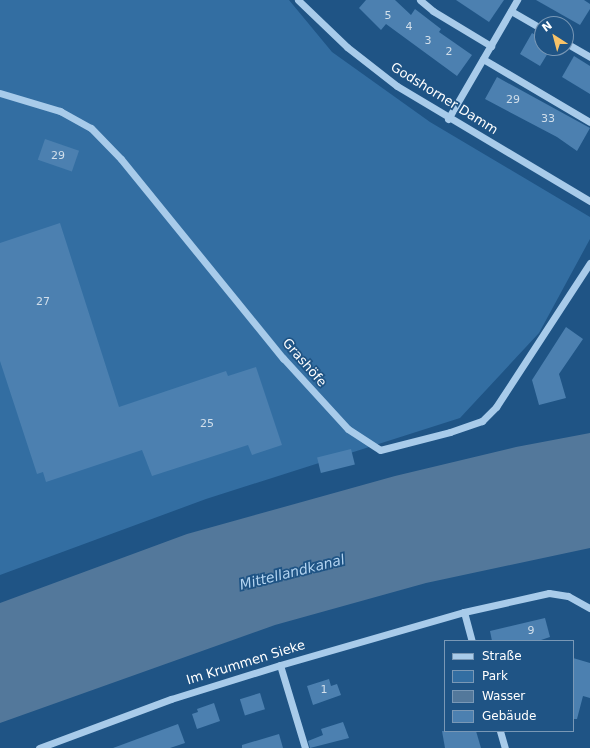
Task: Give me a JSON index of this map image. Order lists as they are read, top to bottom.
{
  "streets": {
    "street": ["Godshorner Damm", "Grashöfe", "Im Krummen Sieke"]
  },
  "water": ["Mittellandkanal"],
  "house_numbers": [
    "5",
    "4",
    "3",
    "2",
    "29",
    "33",
    "29",
    "27",
    "25",
    "9",
    "1"
  ],
  "legend": [
    "Straße",
    "Park",
    "Wasser",
    "Gebäude"
  ],
  "north": "top left"
}
